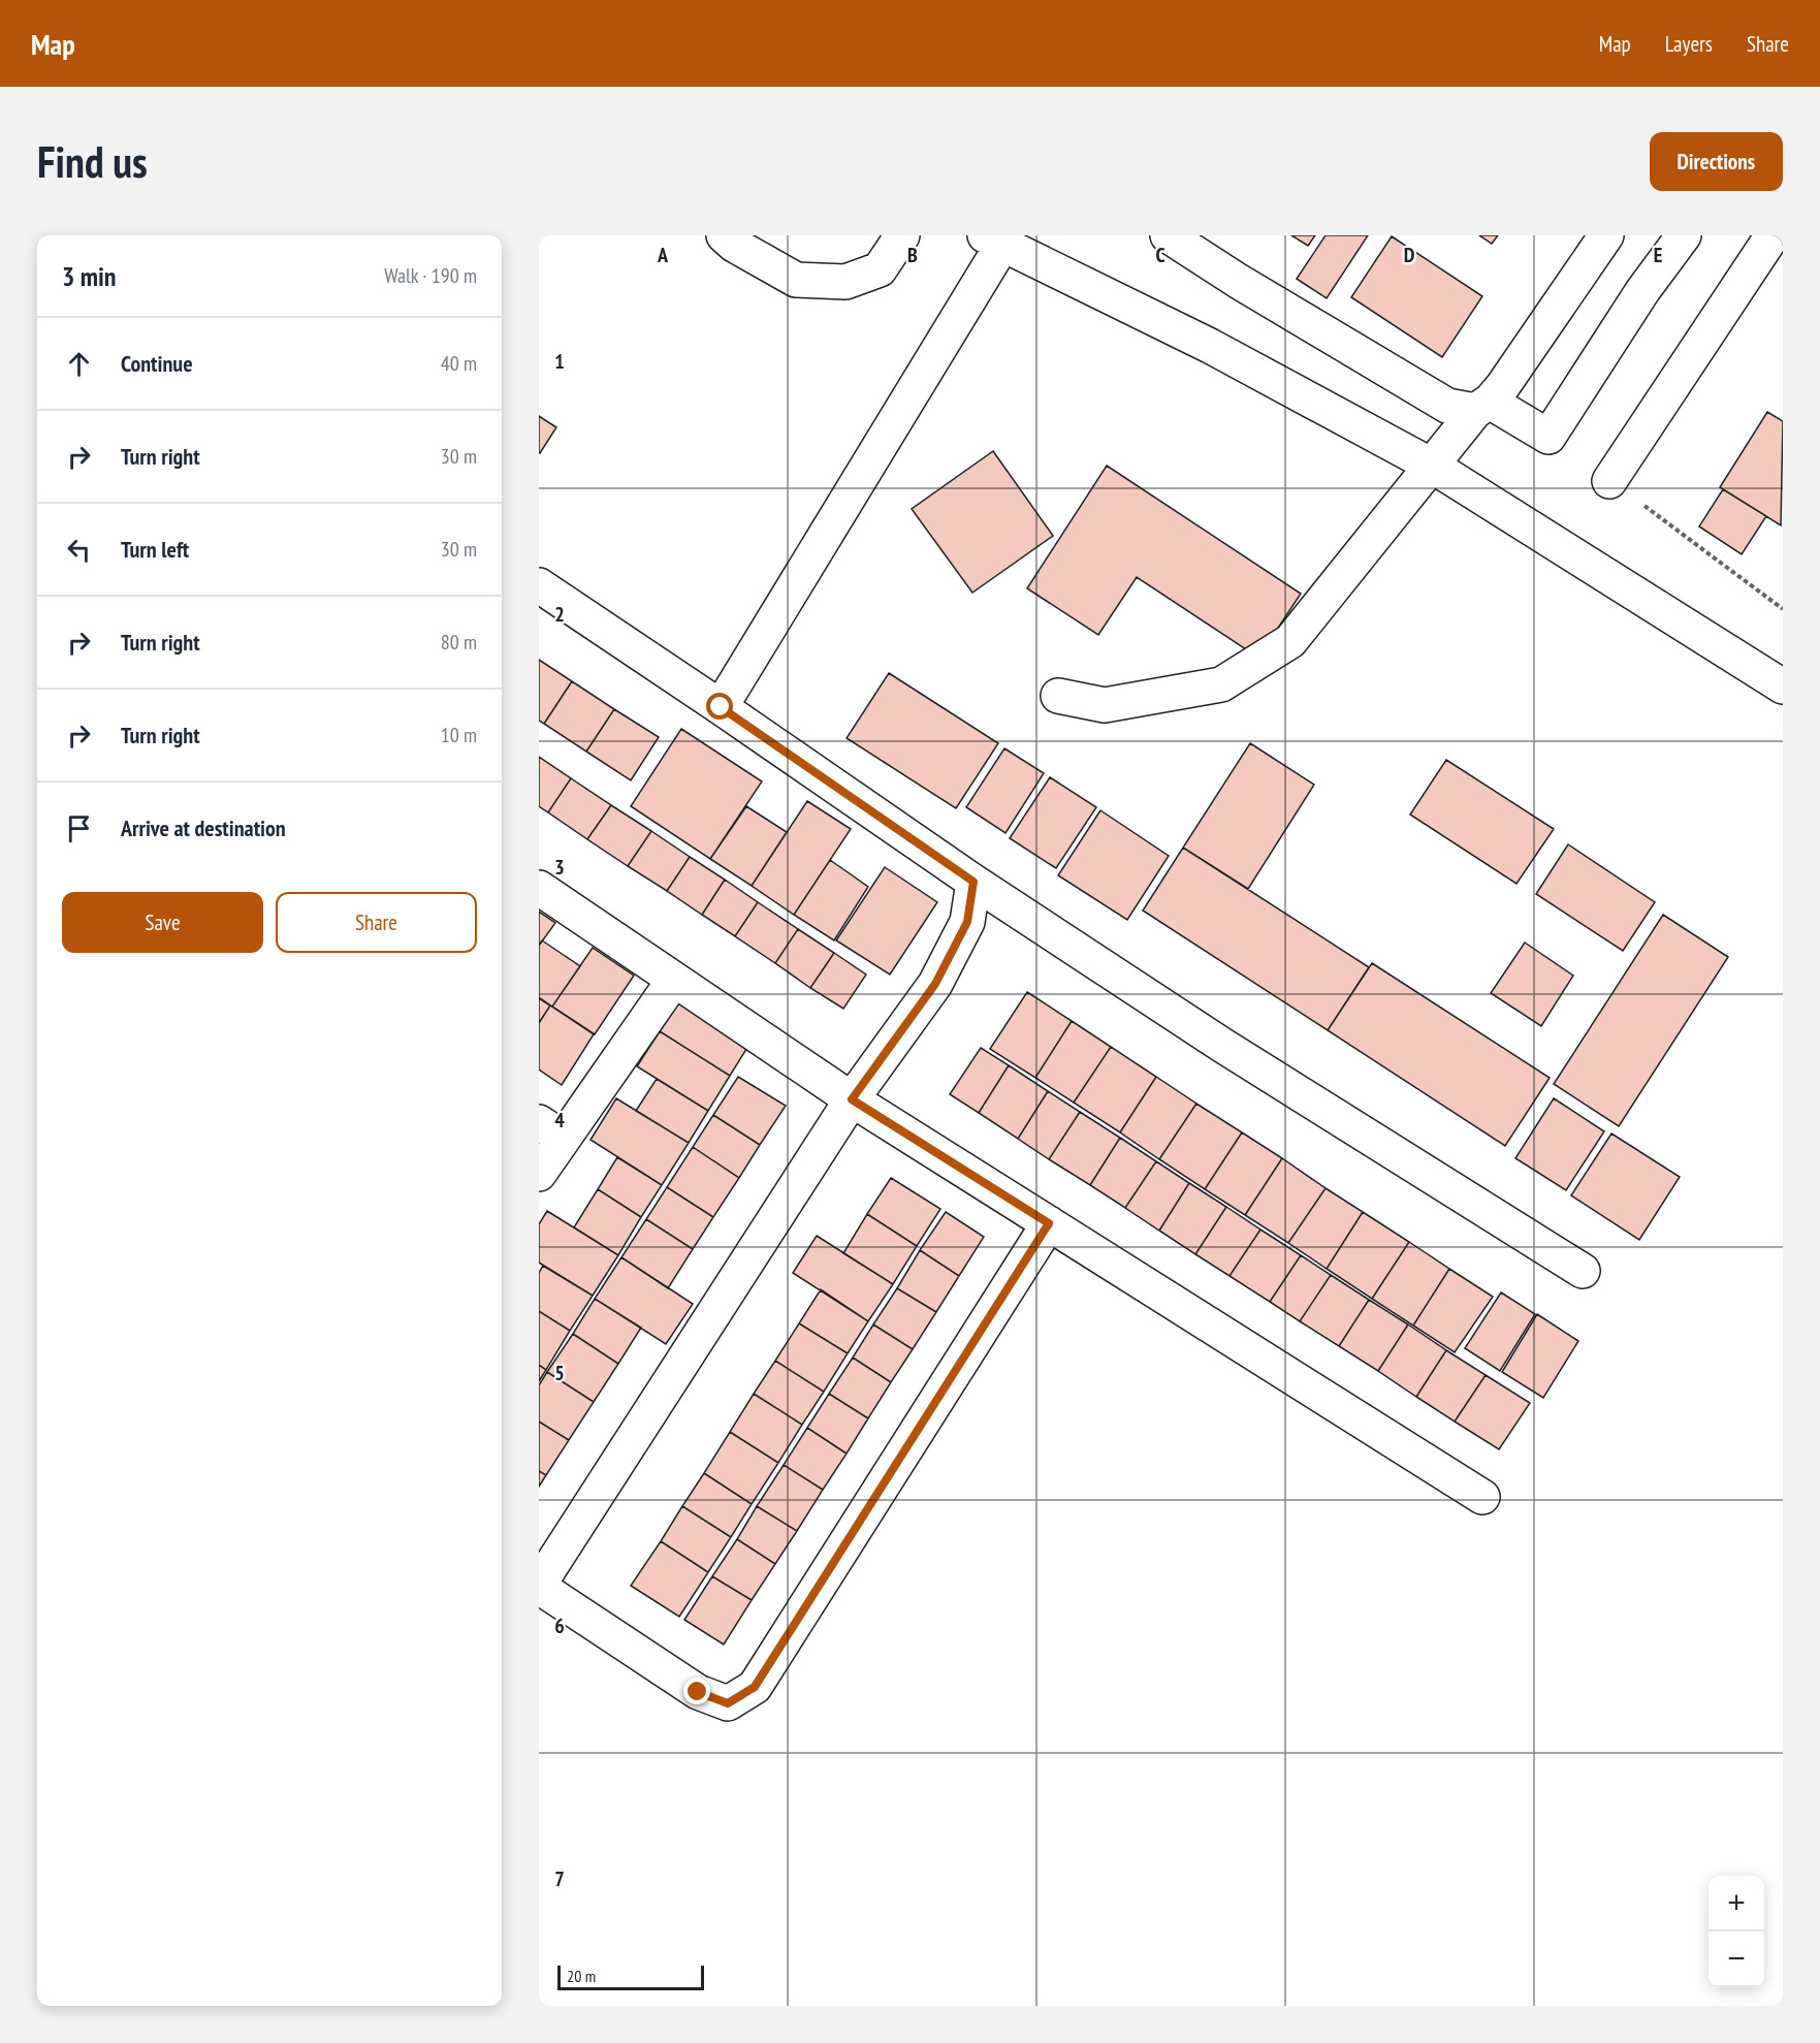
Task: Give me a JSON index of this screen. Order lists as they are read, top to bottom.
{
  "scale_bar": "20 m",
  "page": {
    "header": "Map",
    "nav": ["Map", "Layers", "Share"],
    "buttons": [
      "Directions",
      ["Save", "Share"]
    ],
    "title": "Find us",
    "heading": ["3 min", "Walk · 190 m"],
    "list": [
      ["Continue", "40 m"],
      ["Turn right", "30 m"],
      ["Turn left", "30 m"],
      ["Turn right", "80 m"],
      ["Turn right", "10 m"],
      "Arrive at destination"
    ],
    "map_buttons": ["+", "−"],
    "scale": "20 m"
  },
  "grid": {
    "columns": [
      "A",
      "B",
      "C",
      "D",
      "E"
    ],
    "rows": [
      "1",
      "2",
      "3",
      "4",
      "5",
      "6",
      "7"
    ]
  }
}
